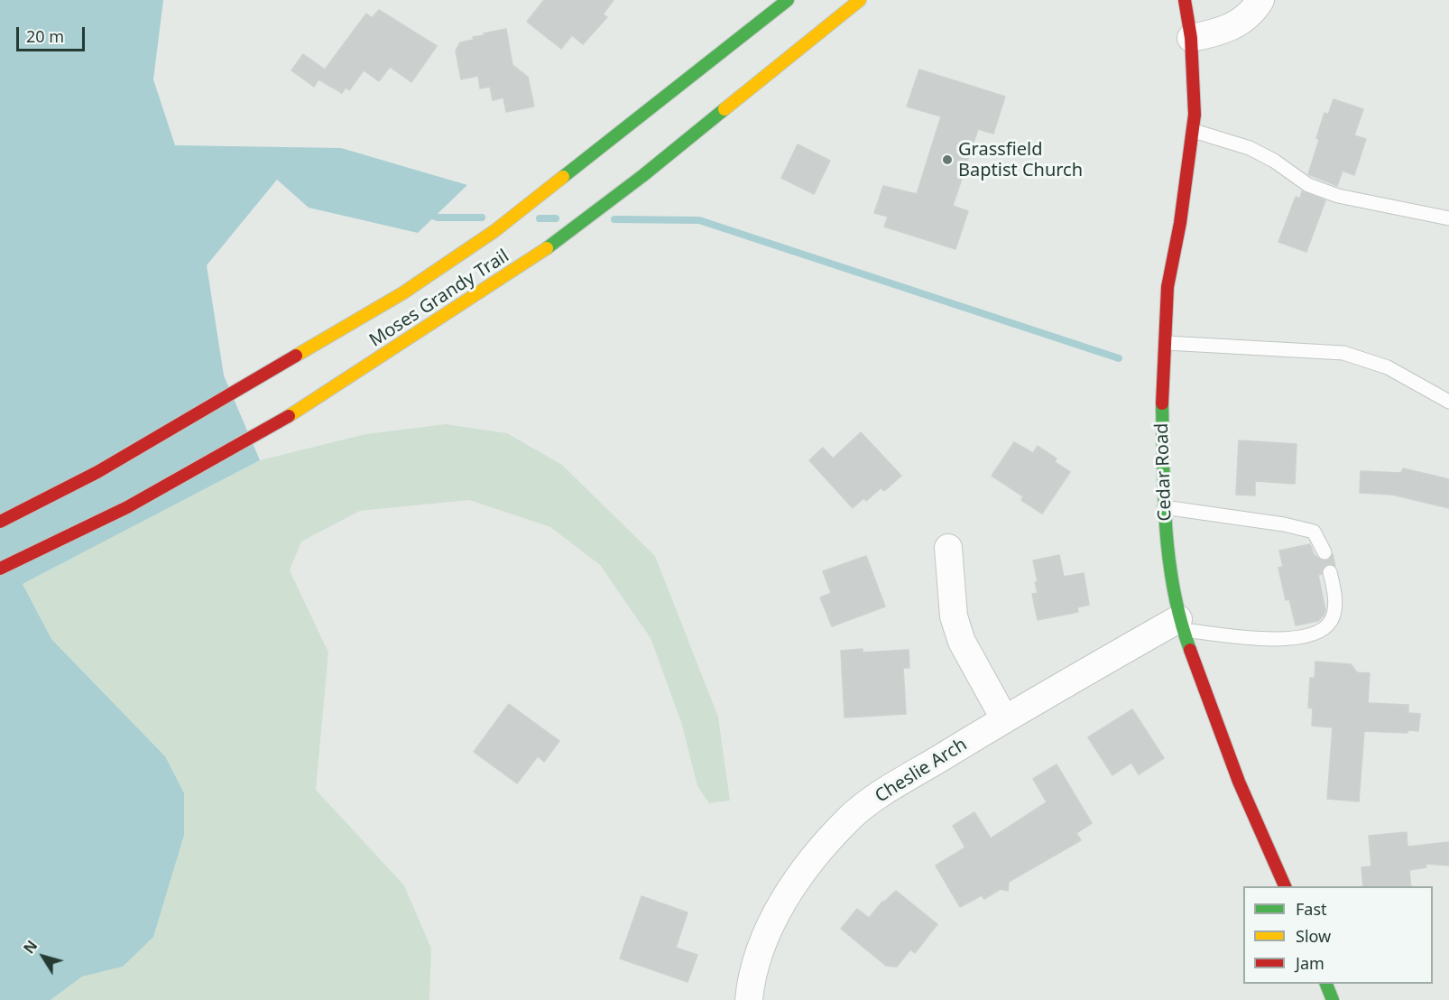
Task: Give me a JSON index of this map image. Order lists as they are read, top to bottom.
{
  "streets": {
    "main road": ["Moses Grandy Trail", "Cedar Road"],
    "street": ["Cheslie Arch"]
  },
  "crossings": [
    ["Cedar Road", "Cheslie Arch"]
  ],
  "places": ["Grassfield Baptist Church"],
  "legend": ["Fast", "Slow", "Jam"],
  "scale_bar": "20 m",
  "north": "top left"
}
